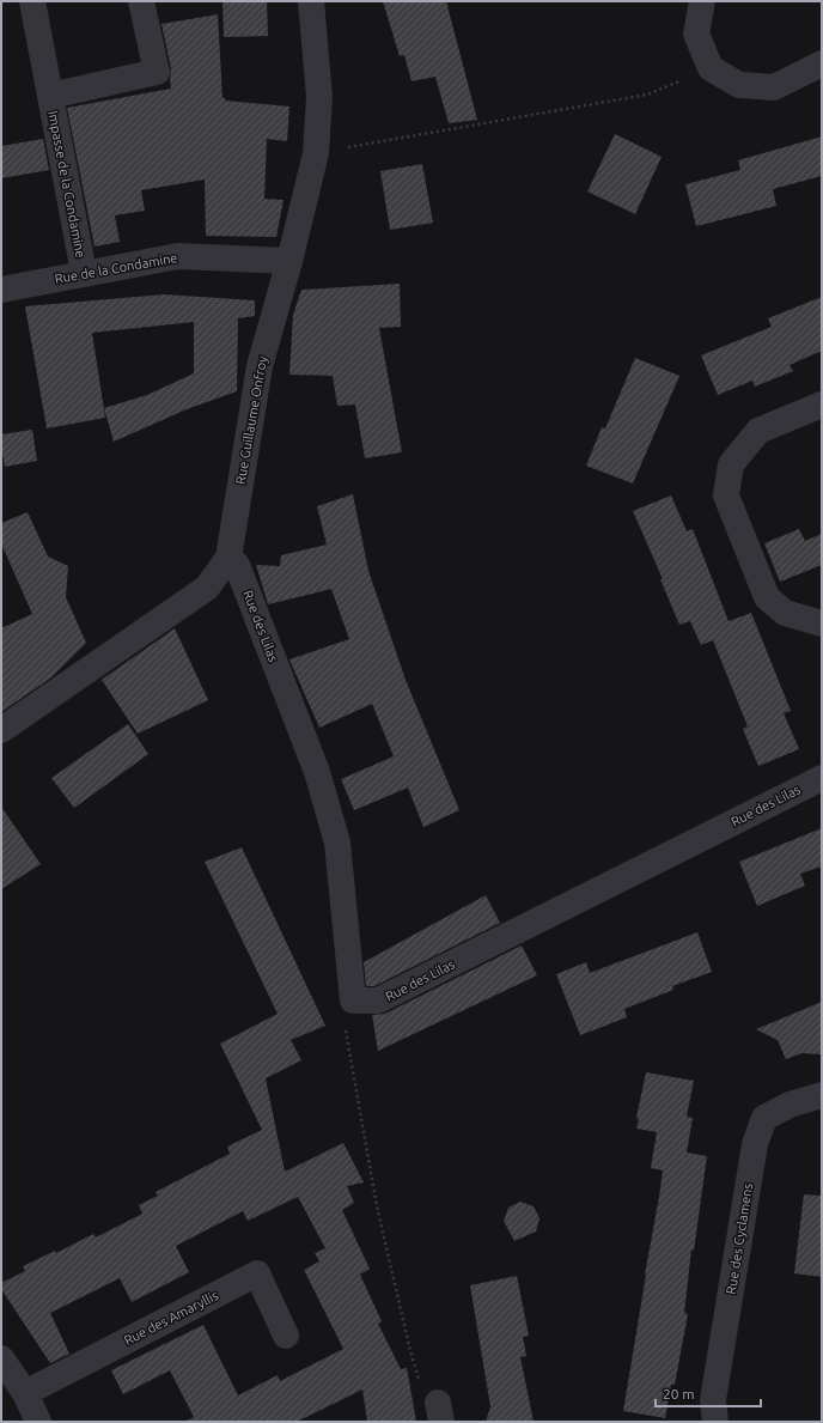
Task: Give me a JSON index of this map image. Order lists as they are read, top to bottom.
{
  "streets": {
    "street": [
      "Impasse de la Condamine",
      "Rue de la Condamine",
      "Rue Guillaume Onfroy",
      "Rue des Lilas",
      "Rue des Cyclamens",
      "Rue des Amaryllis"
    ]
  },
  "crossings": [
    ["Impasse de la Condamine", "Rue de la Condamine"],
    ["Rue de la Condamine", "Rue Guillaume Onfroy"],
    ["Rue Guillaume Onfroy", "Rue des Lilas"]
  ],
  "scale_bar": "20 m"
}
